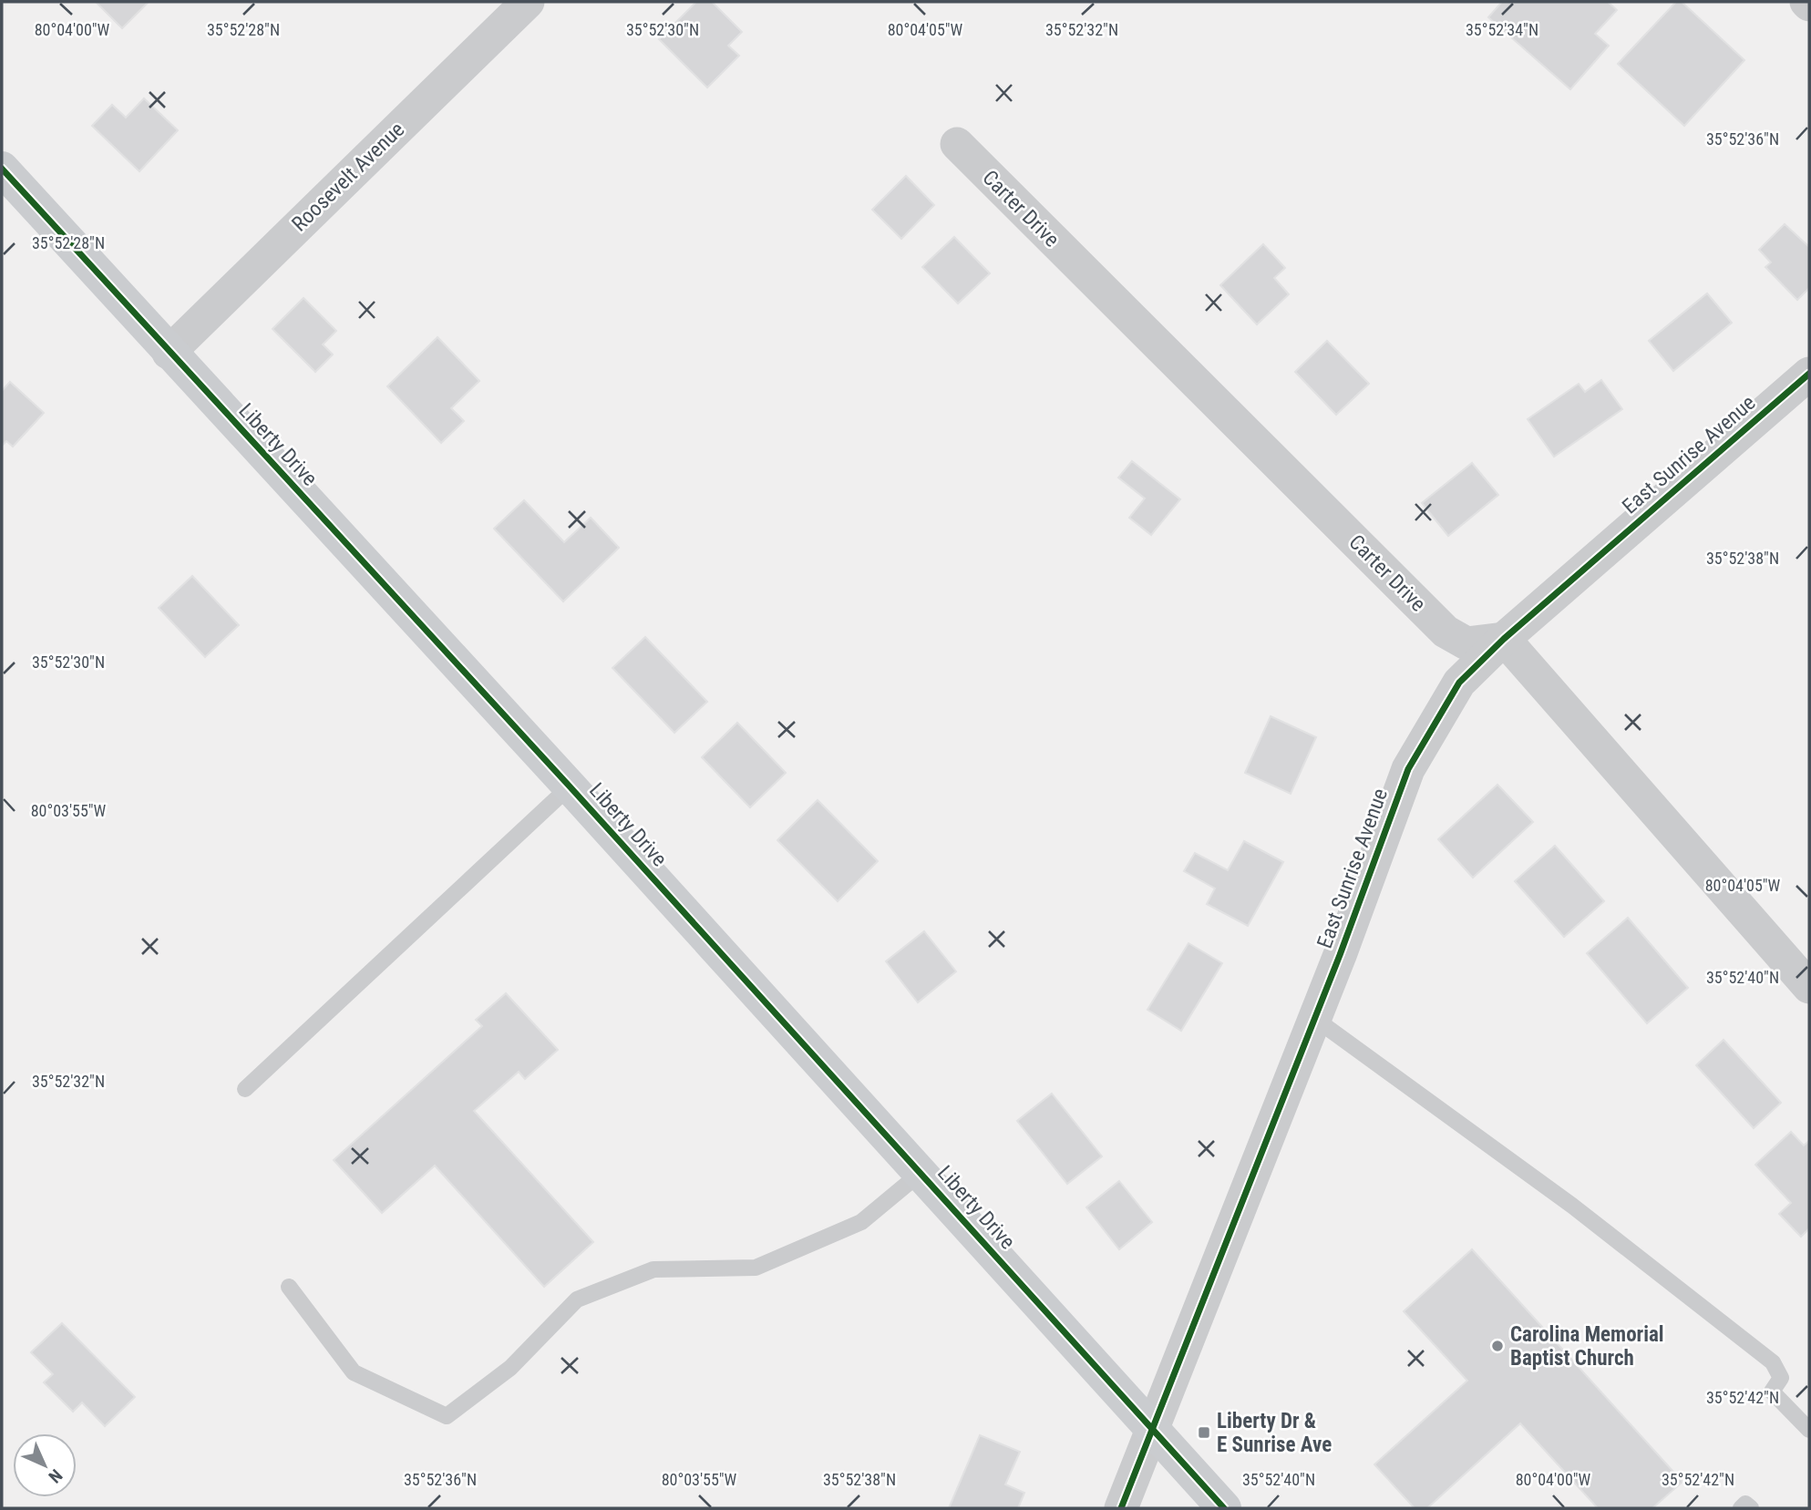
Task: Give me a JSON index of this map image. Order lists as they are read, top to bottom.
{
  "streets": {
    "street": [
      "Roosevelt Avenue",
      "Carter Drive",
      "Liberty Drive",
      "East Sunrise Avenue"
    ]
  },
  "crossings": [
    ["Roosevelt Avenue", "Liberty Drive"],
    ["Carter Drive", "East Sunrise Avenue"],
    ["Liberty Drive", "East Sunrise Avenue"]
  ],
  "places": {
    "other": ["Carolina Memorial Baptist Church"],
    "transit": ["Liberty Dr & E Sunrise Ave"]
  },
  "north": "bottom right",
  "coordinates": [
    "80°04'00\"W",
    "35°52'28\"N",
    "35°52'30\"N",
    "80°04'05\"W",
    "35°52'32\"N",
    "35°52'34\"N",
    "35°52'36\"N",
    "35°52'38\"N",
    "80°03'55\"W",
    "35°52'40\"N",
    "35°52'42\"N"
  ]
}
